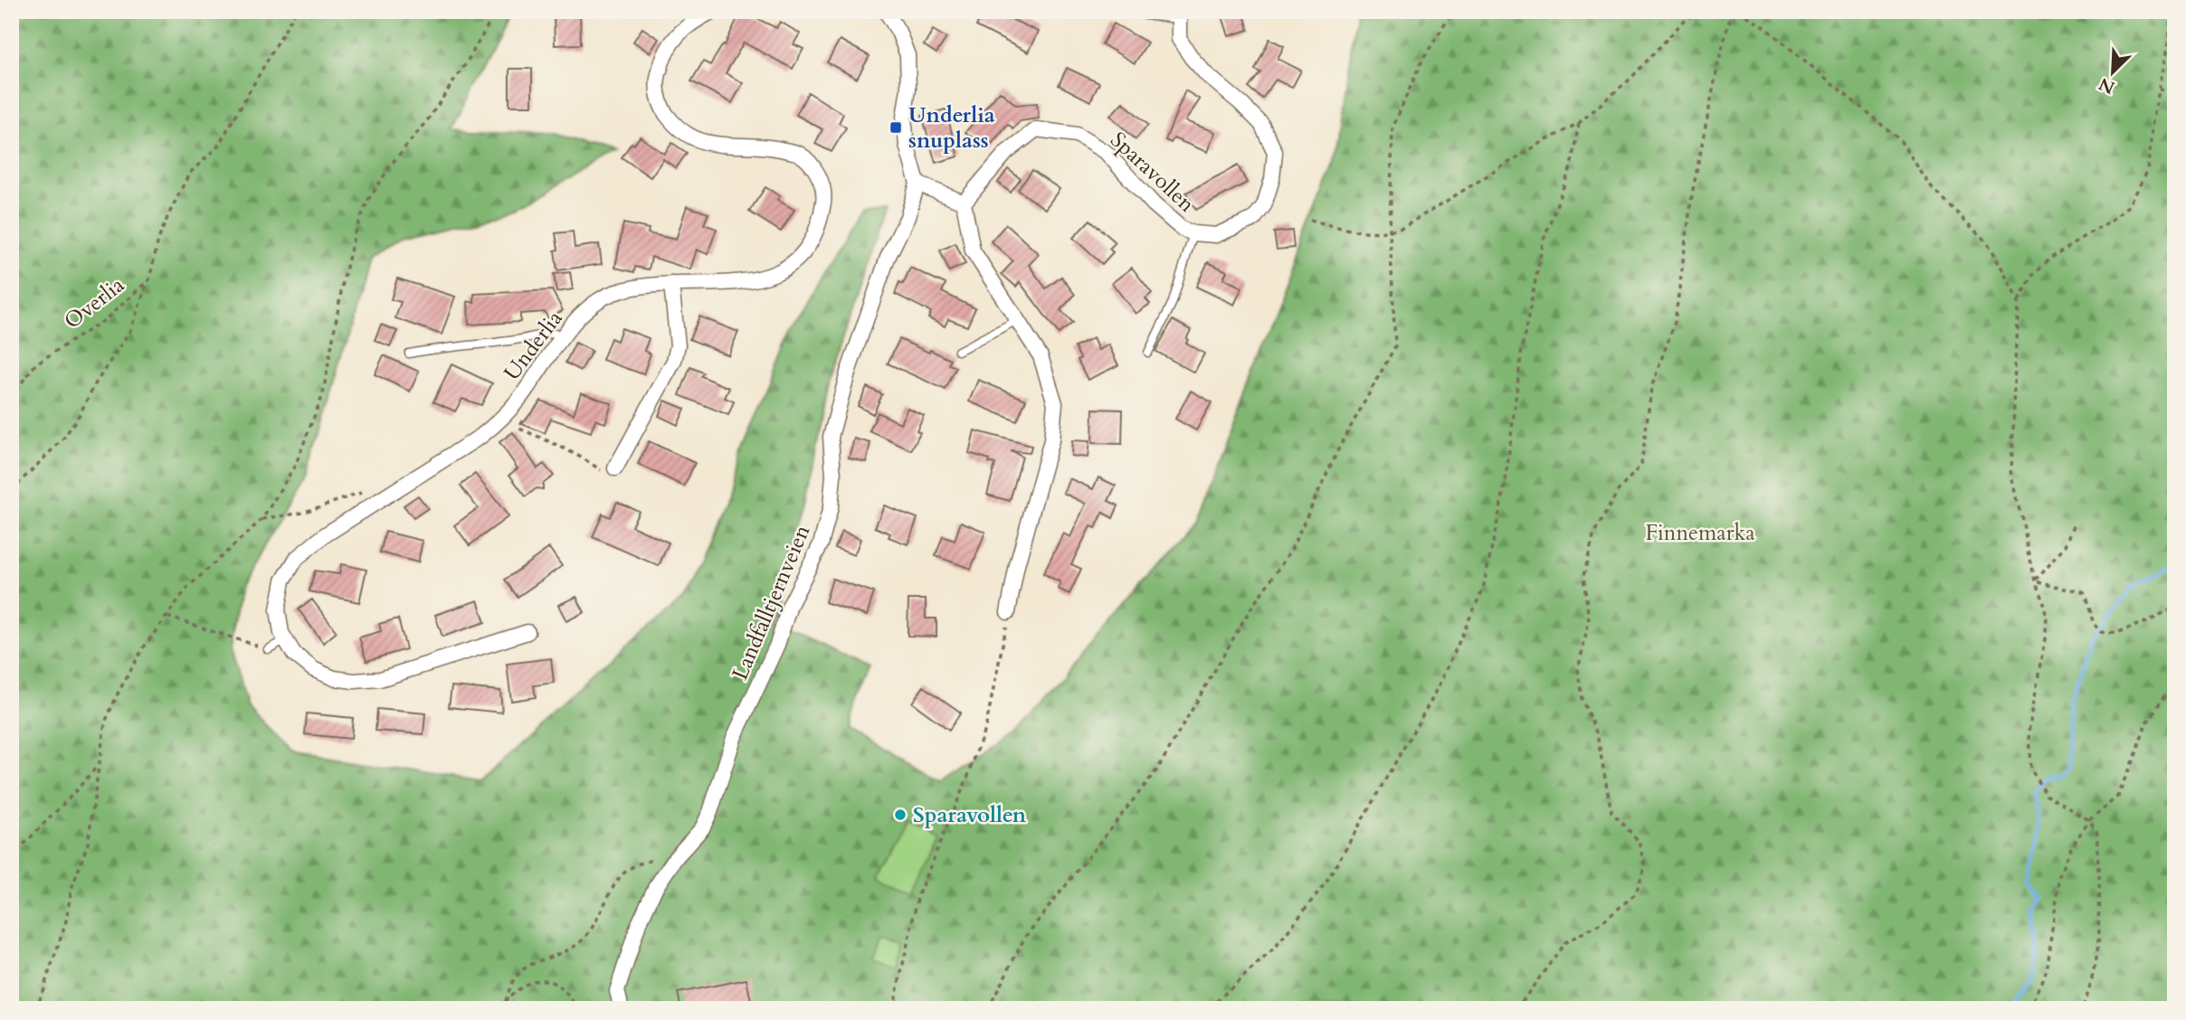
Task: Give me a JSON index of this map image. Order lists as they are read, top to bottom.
{
  "streets": {
    "street": ["Sparavollen", "Underlia", "Landfalltjernveien"],
    "path": ["Overlia"]
  },
  "parks": ["Finnemarka"],
  "places": {
    "transit": ["Underlia snuplass"],
    "other": ["Sparavollen"]
  },
  "north": "bottom left"
}
